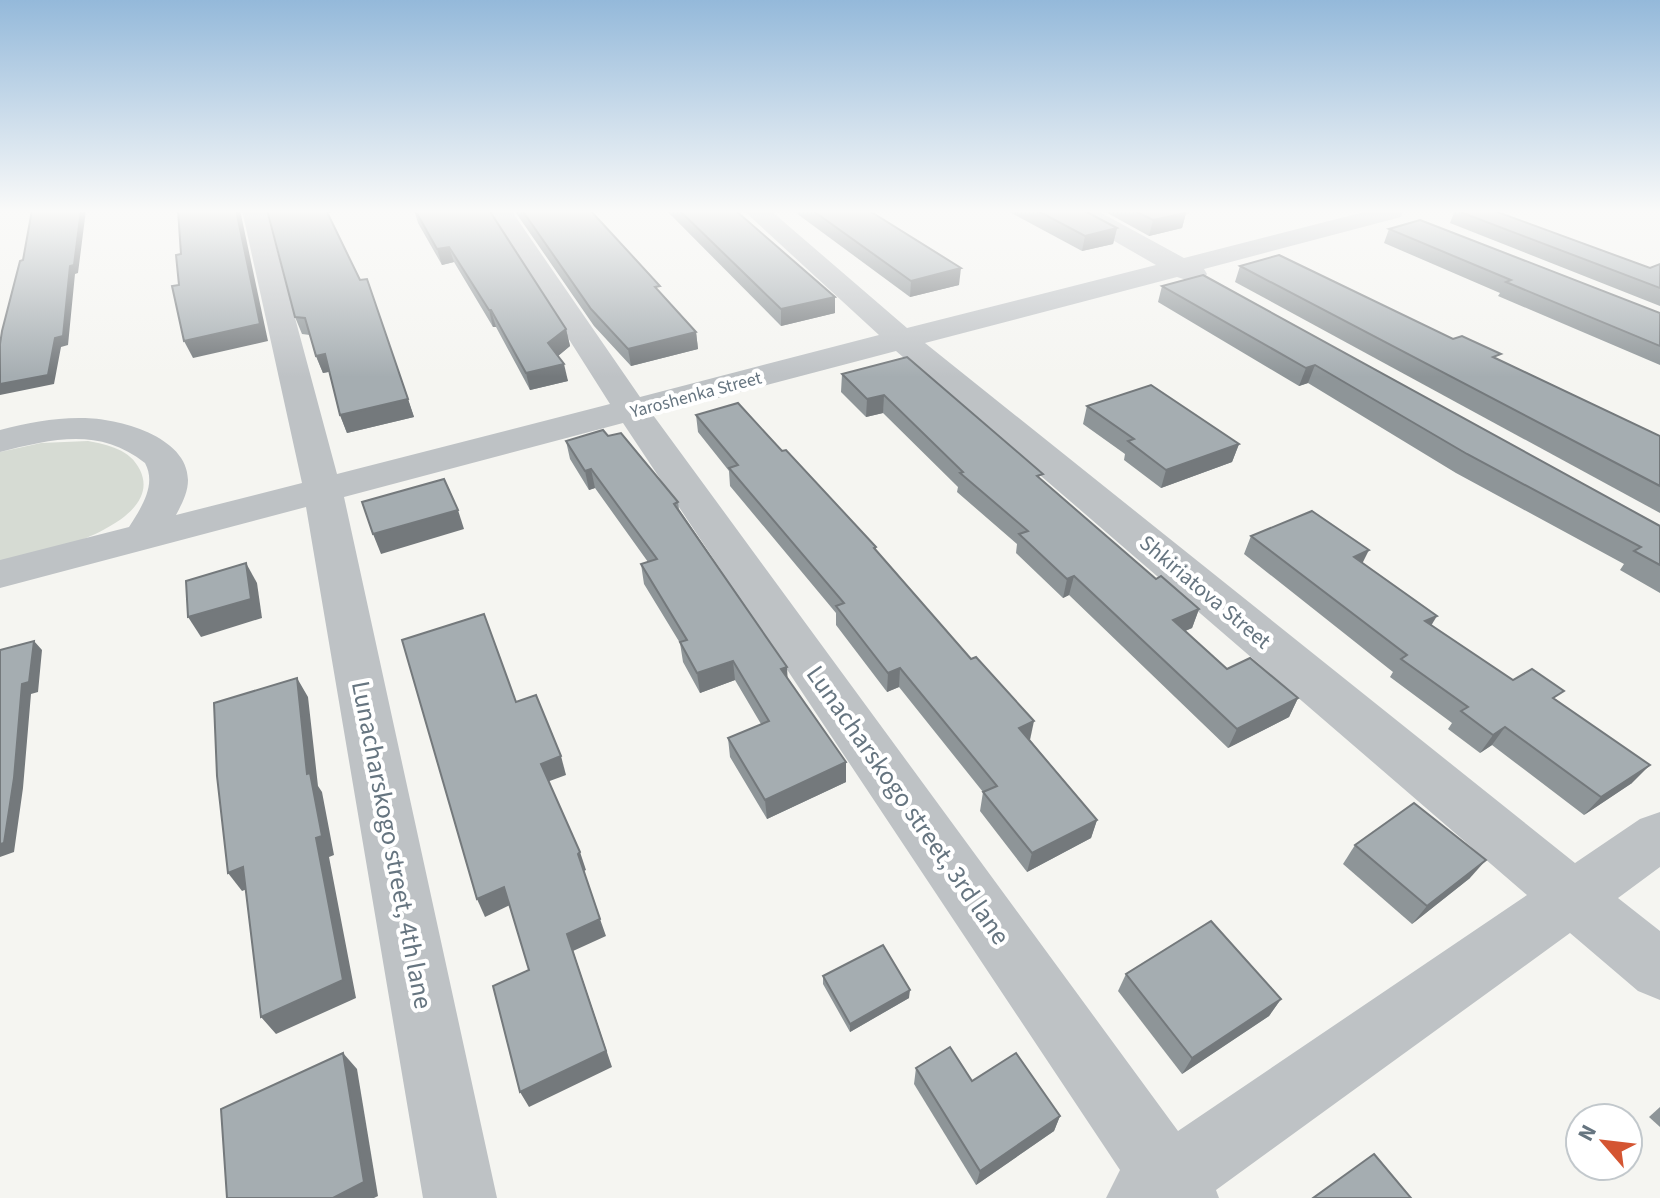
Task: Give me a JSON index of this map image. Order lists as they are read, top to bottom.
{
  "streets": {
    "street": [
      "Yaroshenka Street",
      "Shkiriatova Street",
      "Lunacharskogo street, 3rd lane",
      "Lunacharskogo street, 4th lane"
    ]
  },
  "crossings": [
    ["Yaroshenka Street", "Shkiriatova Street"],
    ["Yaroshenka Street", "Lunacharskogo street, 3rd lane"],
    ["Yaroshenka Street", "Lunacharskogo street, 4th lane"]
  ],
  "north": "top left"
}
